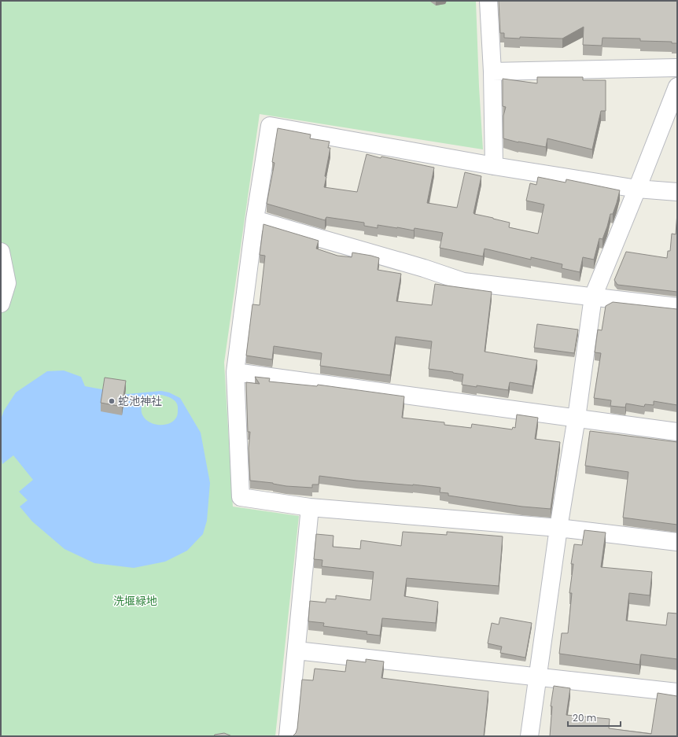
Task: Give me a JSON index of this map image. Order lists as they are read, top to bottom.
{
  "parks": ["洗堰緑地"],
  "places": ["蛇池神社"],
  "scale_bar": "20 m"
}
